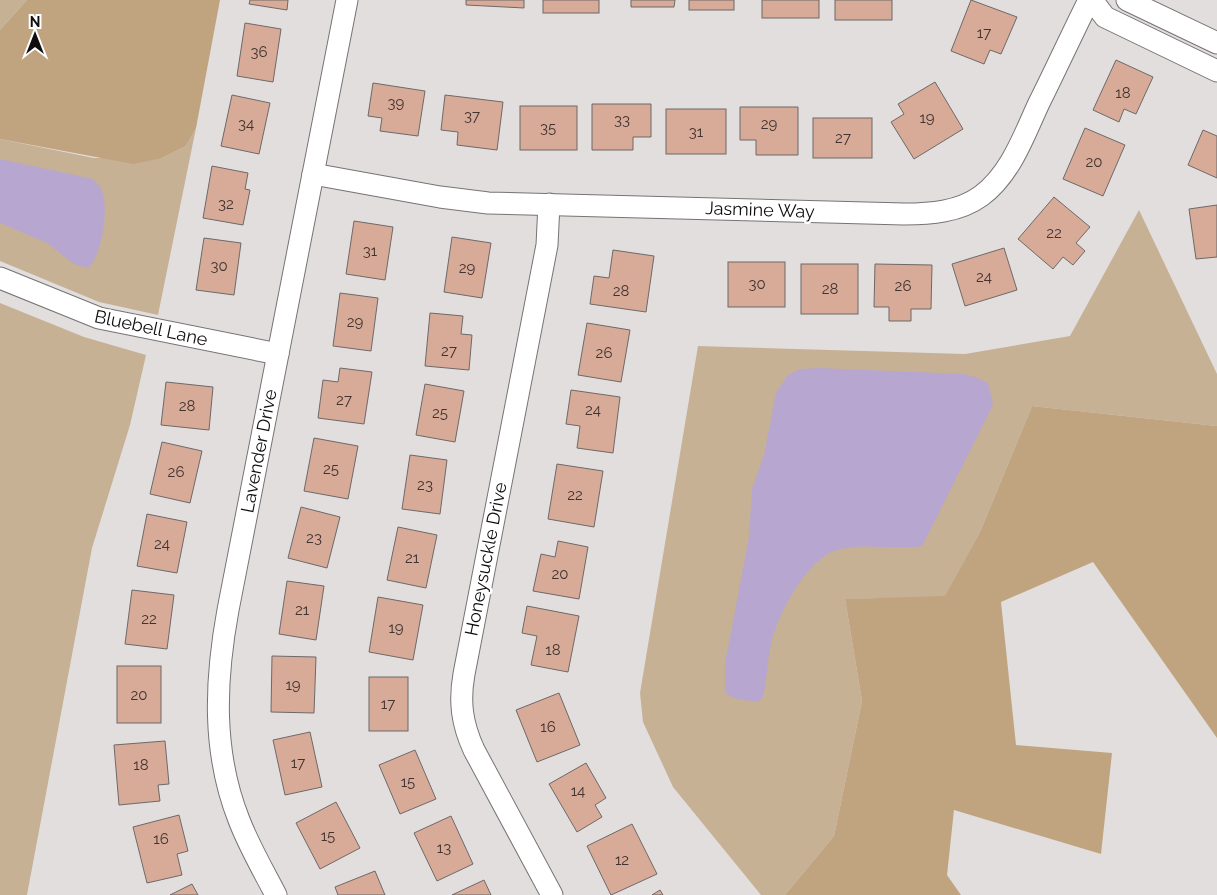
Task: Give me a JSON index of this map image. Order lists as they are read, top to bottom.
{
  "streets": {
    "street": [
      "Jasmine Way",
      "Bluebell Lane",
      "Lavender Drive",
      "Honeysuckle Drive"
    ]
  },
  "crossings": [
    ["Jasmine Way", "Lavender Drive"],
    ["Jasmine Way", "Honeysuckle Drive"],
    ["Bluebell Lane", "Lavender Drive"]
  ],
  "house_numbers": [
    "17",
    "36",
    "18",
    "39",
    "37",
    "19",
    "33",
    "34",
    "29",
    "35",
    "31",
    "27",
    "20",
    "32",
    "22",
    "31",
    "30",
    "29",
    "24",
    "30",
    "26",
    "28",
    "28",
    "29",
    "27",
    "26",
    "27",
    "28",
    "24",
    "25",
    "25",
    "26",
    "23",
    "22",
    "23",
    "24",
    "21",
    "20",
    "21",
    "22",
    "19",
    "18",
    "19",
    "20",
    "17",
    "16",
    "17",
    "18",
    "15",
    "14",
    "15",
    "16",
    "13",
    "12"
  ],
  "north": "top"
}
